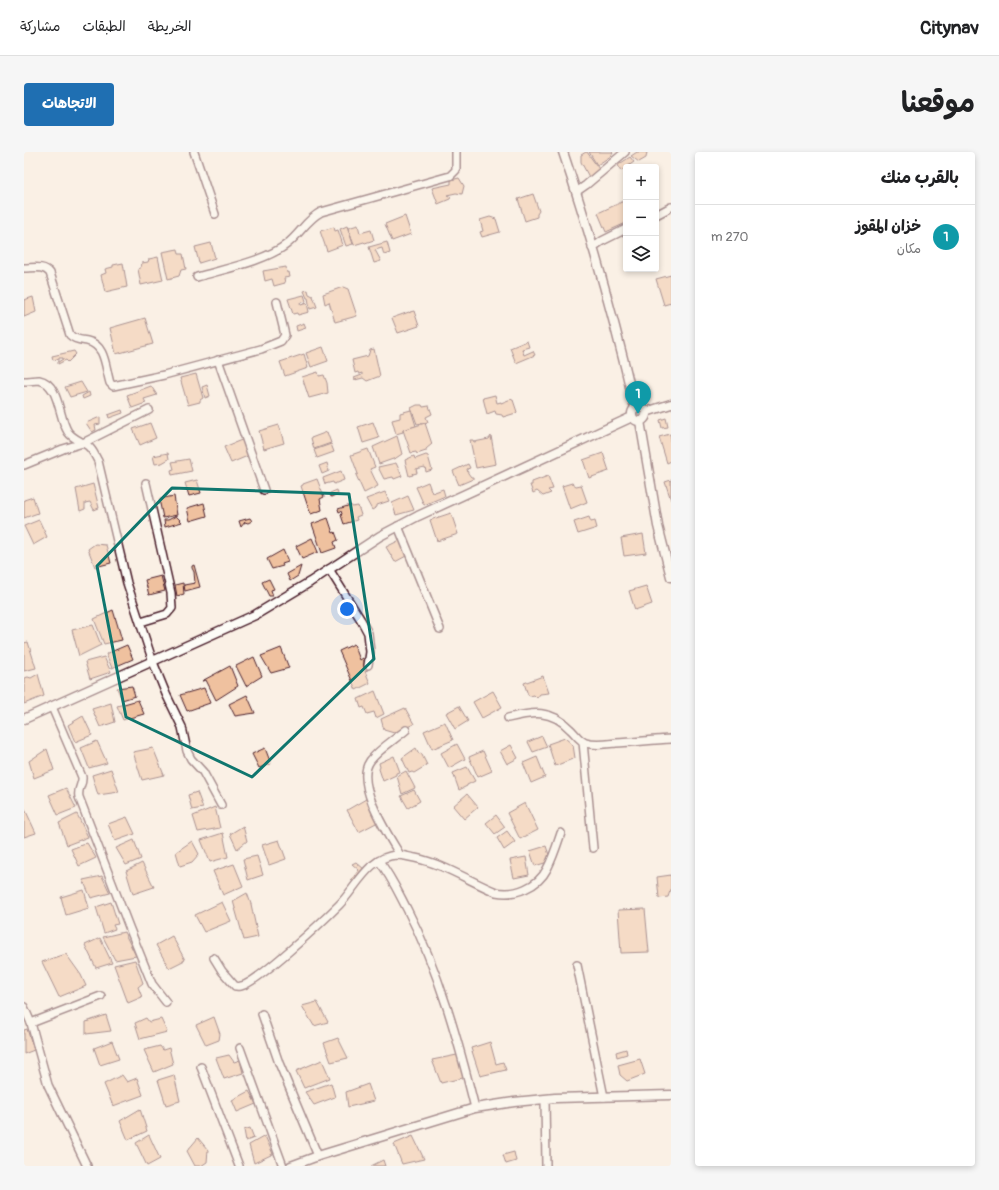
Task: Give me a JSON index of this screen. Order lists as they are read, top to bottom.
{
  "page": {
    "header": "Citynav",
    "nav": ["الخريطة", "الطبقات", "مشاركة"],
    "title": "موقعنا",
    "buttons": "الاتجاهات",
    "heading": "بالقرب منك",
    "map_buttons": ["+", "−"],
    "list": [
      {
        "mark": "1",
        "name": "خزان المقوز",
        "note": "مكان",
        "value": "270 m"
      }
    ],
    "pins": "1"
  }
}
